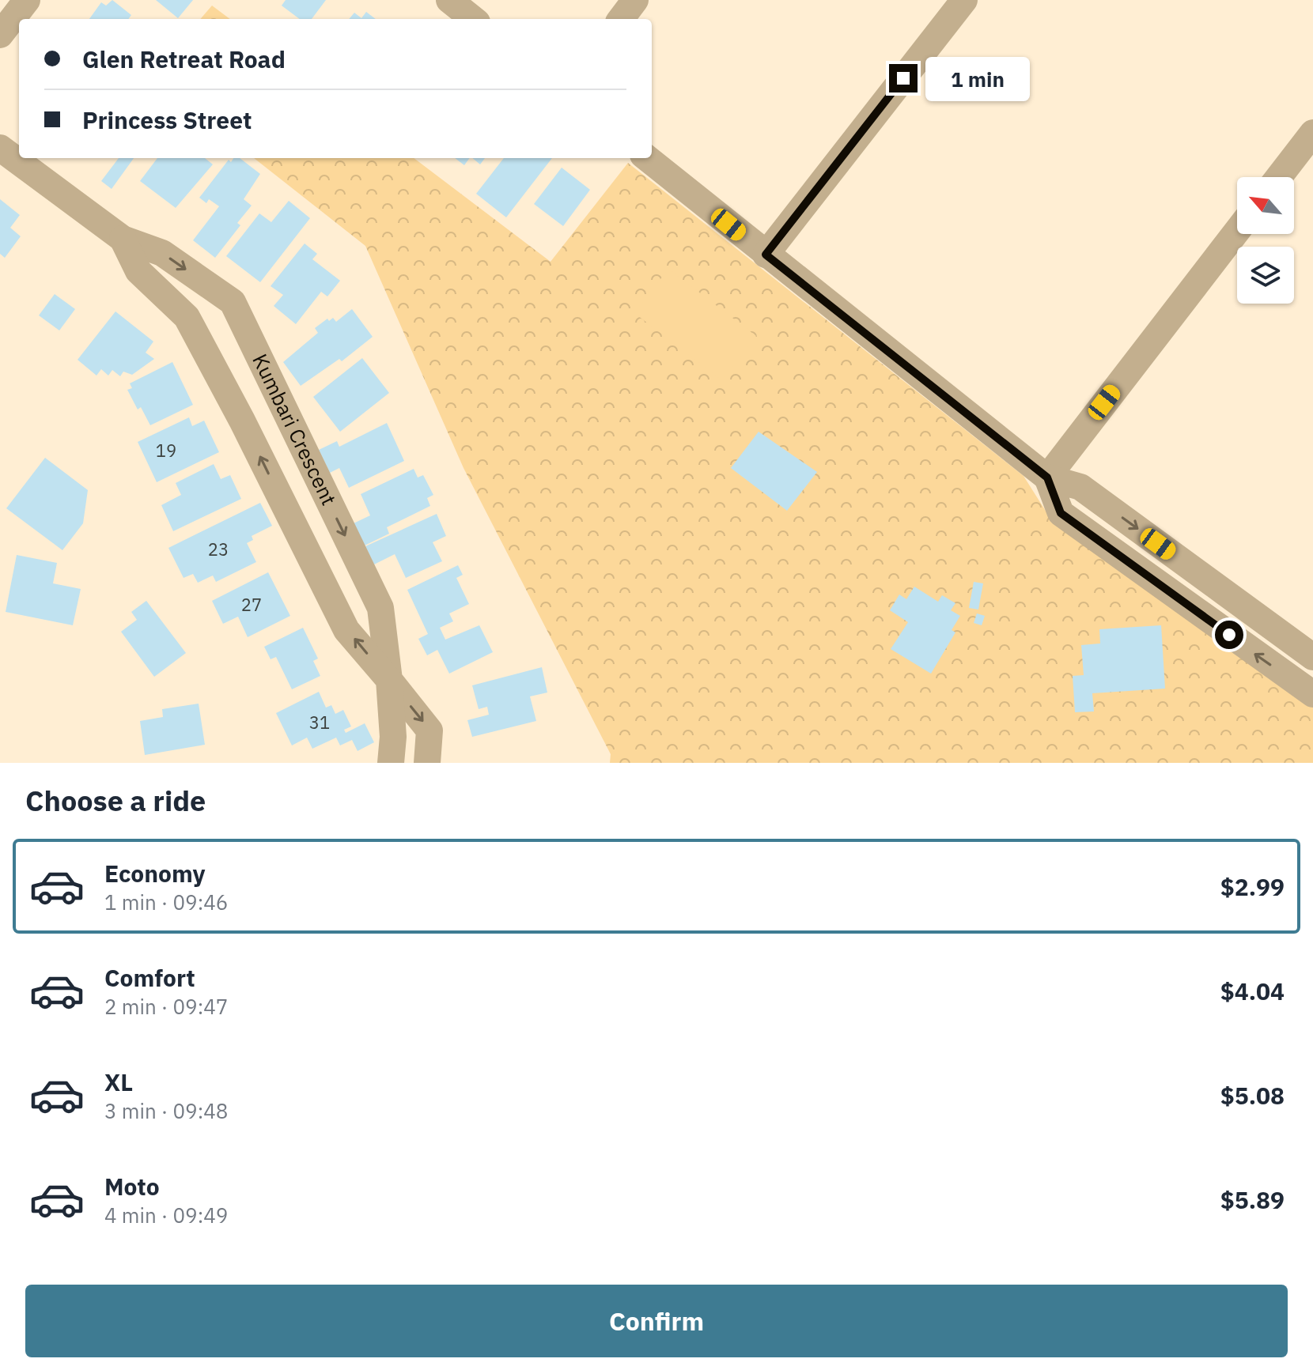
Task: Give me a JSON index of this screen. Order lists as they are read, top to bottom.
{
  "streets": {
    "street": ["Kumbari Crescent"]
  },
  "house_numbers": [
    "19",
    "23",
    "27",
    "31"
  ],
  "north": "top left",
  "page": {
    "banner": ["Glen Retreat Road", "Princess Street"],
    "bubble": "1 min",
    "heading": "Choose a ride",
    "list": [
      {
        "name": "Economy",
        "note": "1 min · 09:46",
        "value": "$2.99"
      },
      {
        "name": "Comfort",
        "note": "2 min · 09:47",
        "value": "$4.04"
      },
      {
        "name": "XL",
        "note": "3 min · 09:48",
        "value": "$5.08"
      },
      {
        "name": "Moto",
        "note": "4 min · 09:49",
        "value": "$5.89"
      }
    ],
    "buttons": "Confirm"
  }
}
